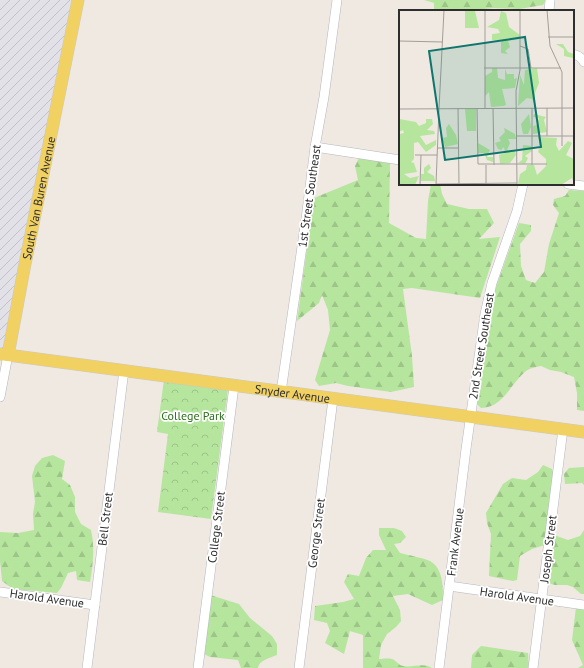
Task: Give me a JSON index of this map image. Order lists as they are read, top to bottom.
{
  "streets": {
    "main road": ["South Van Buren Avenue", "Snyder Avenue"],
    "street": [
      "1st Street Southeast",
      "2nd Street Southeast",
      "Bell Street",
      "College Street",
      "George Street",
      "Frank Avenue",
      "Joseph Street",
      "Harold Avenue"
    ]
  },
  "crossings": [
    ["1st Street Southeast", "Snyder Avenue"],
    ["South Van Buren Avenue", "Snyder Avenue"],
    ["2nd Street Southeast", "Snyder Avenue"],
    ["2nd Street Southeast", "Frank Avenue"],
    ["Snyder Avenue", "Bell Street"],
    ["Snyder Avenue", "College Street"],
    ["Snyder Avenue", "George Street"],
    ["Snyder Avenue", "Frank Avenue"],
    ["Snyder Avenue", "Joseph Street"],
    ["Bell Street", "Harold Avenue"],
    ["Frank Avenue", "Harold Avenue"],
    ["Joseph Street", "Harold Avenue"]
  ],
  "parks": ["College Park"]
}
